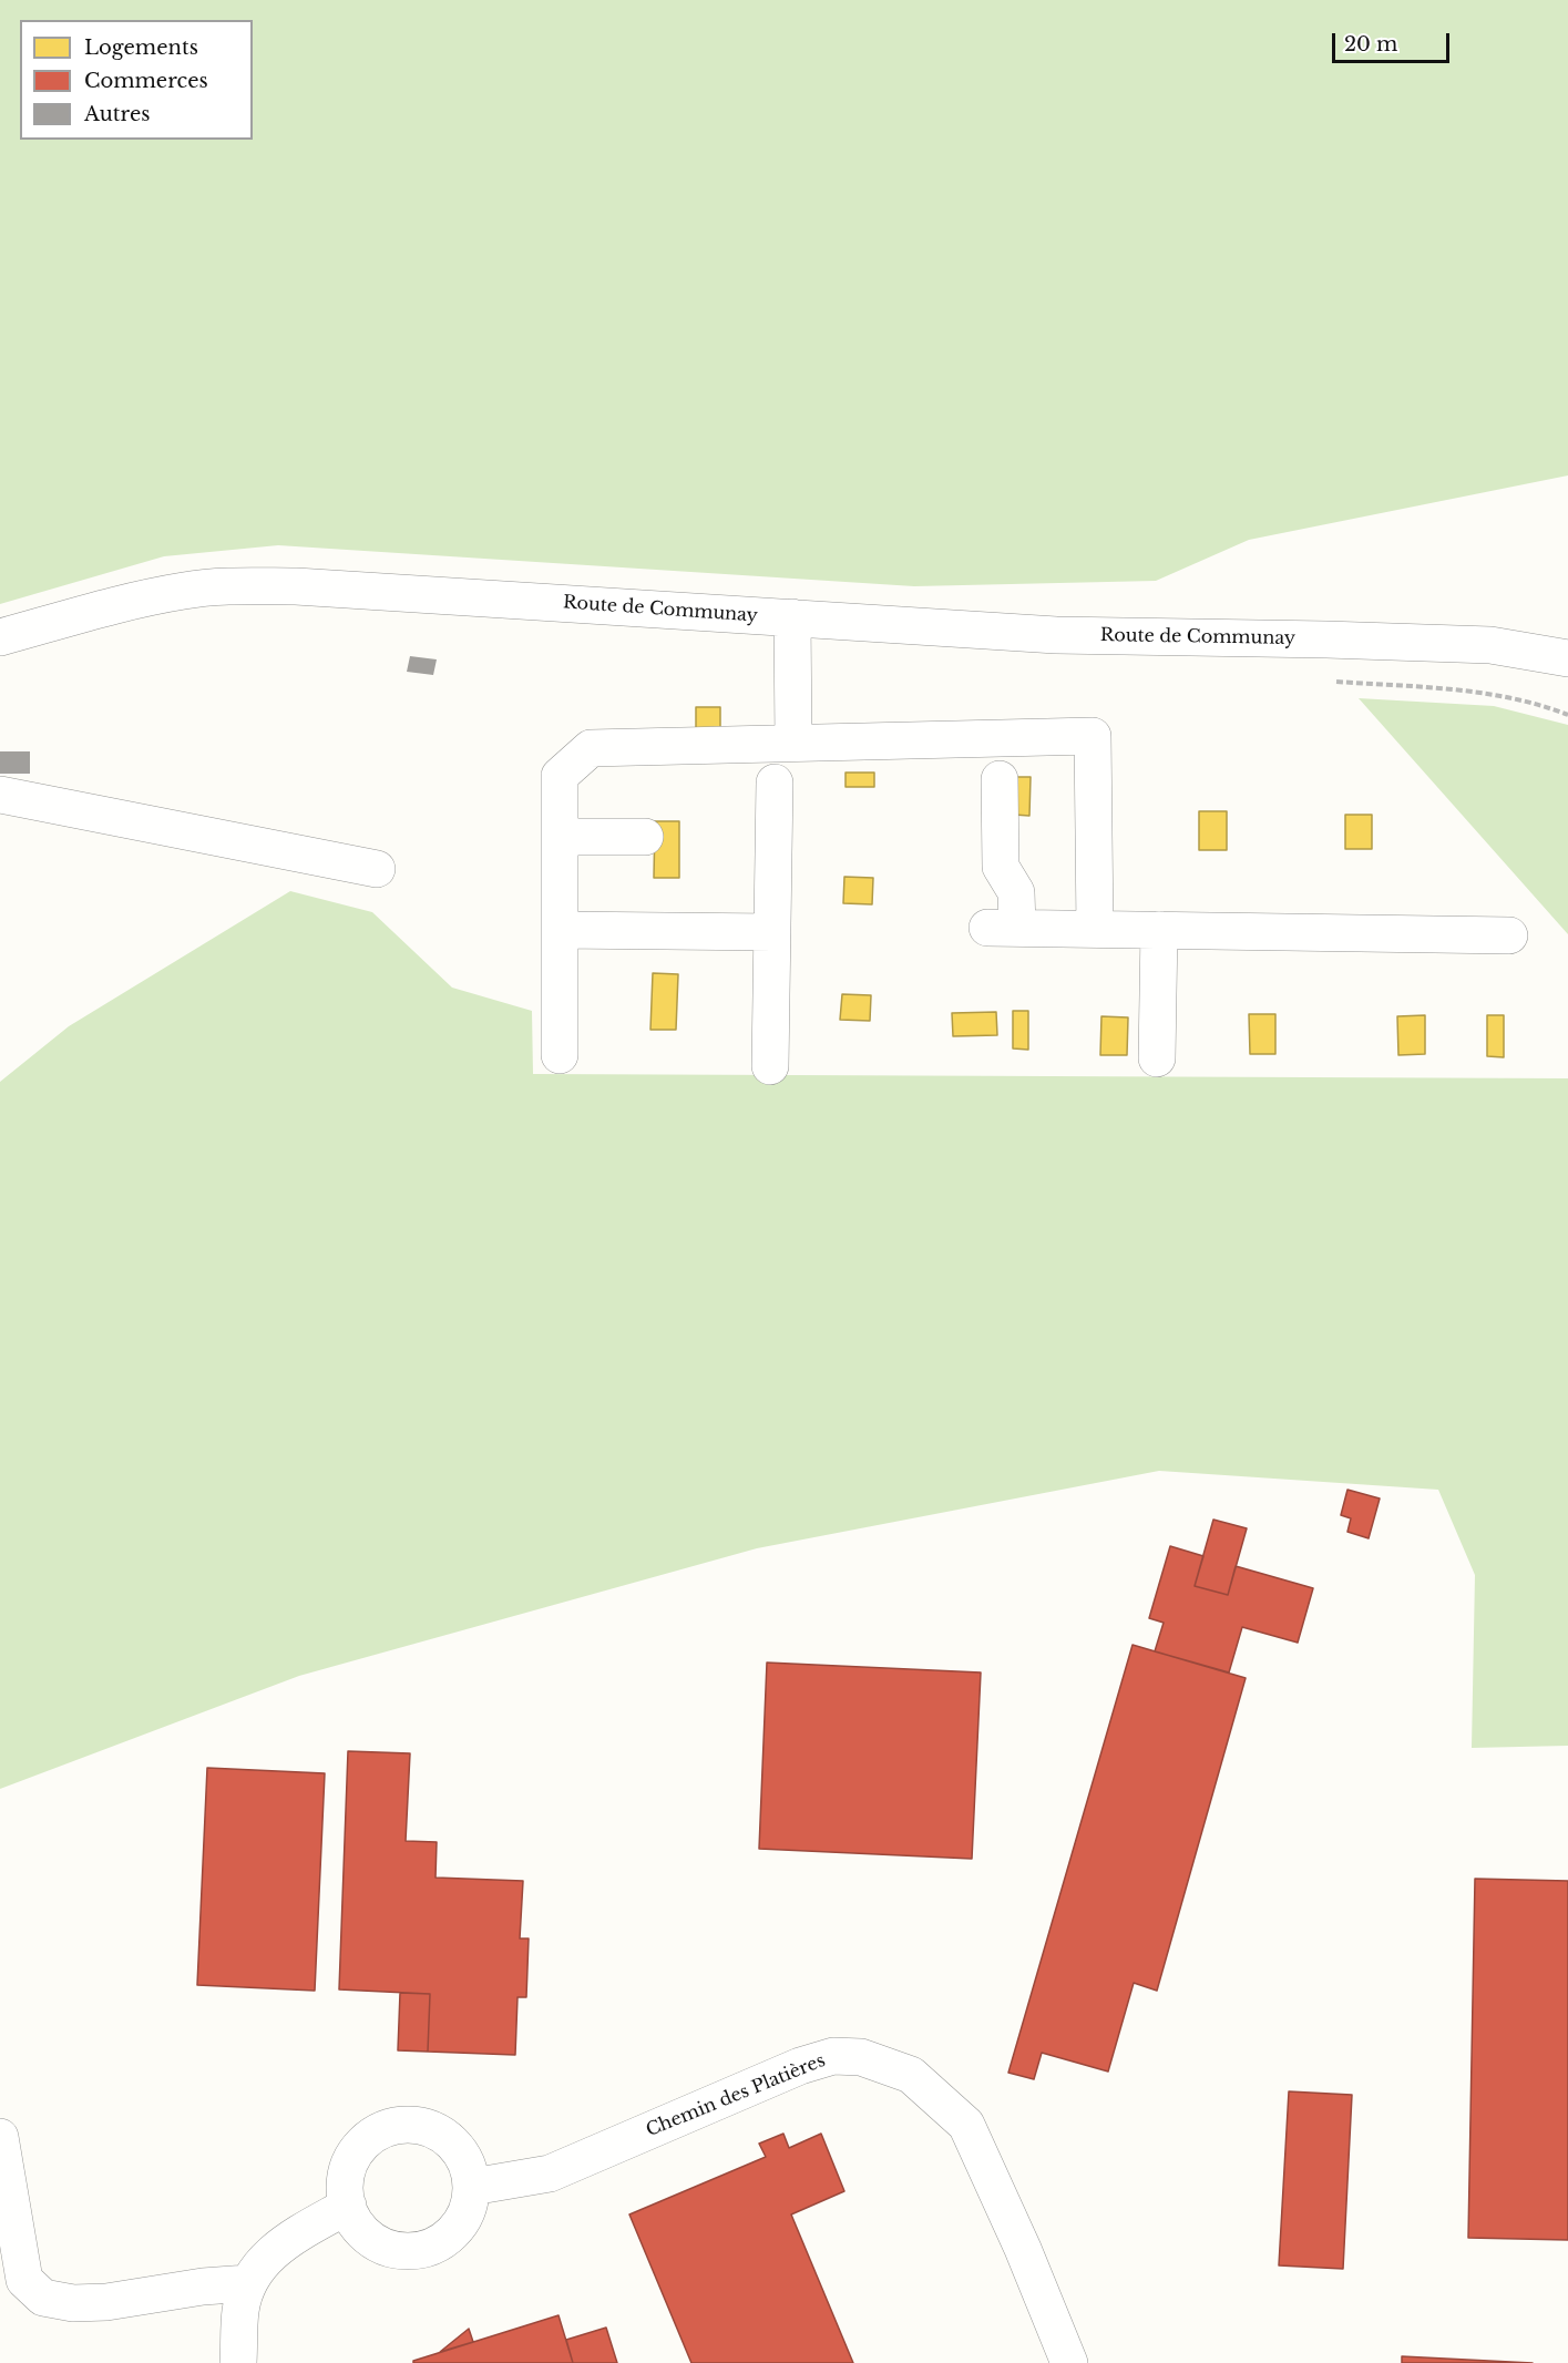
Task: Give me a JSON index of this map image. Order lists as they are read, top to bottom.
{
  "streets": {
    "street": ["Route de Communay", "Chemin des Platières"]
  },
  "legend": ["Logements", "Commerces", "Autres"],
  "scale_bar": "20 m"
}
